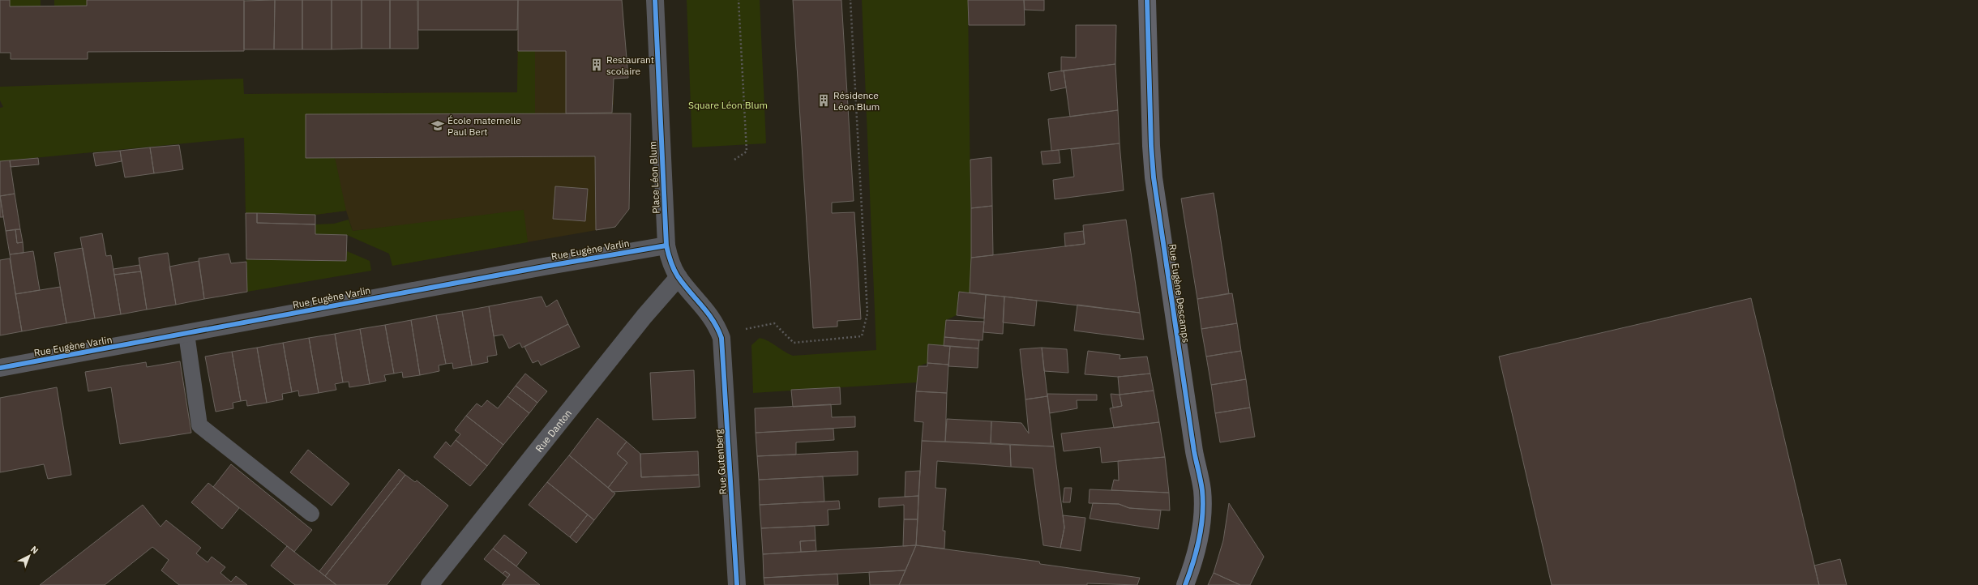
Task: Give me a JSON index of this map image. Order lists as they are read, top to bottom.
{
  "streets": {
    "street": [
      "Place Léon Blum",
      "Rue Eugène Varlin",
      "Rue Eugène Descamps",
      "Rue Danton",
      "Rue Gutenberg"
    ]
  },
  "crossings": [
    ["Place Léon Blum", "Rue Eugène Varlin"],
    ["Place Léon Blum", "Rue Danton"],
    ["Place Léon Blum", "Rue Gutenberg"]
  ],
  "parks": ["Square Léon Blum"],
  "places": {
    "building": ["Restaurant scolaire", "Résidence Léon Blum"],
    "school or university": ["École maternelle Paul Bert"]
  },
  "north": "top right"
}
